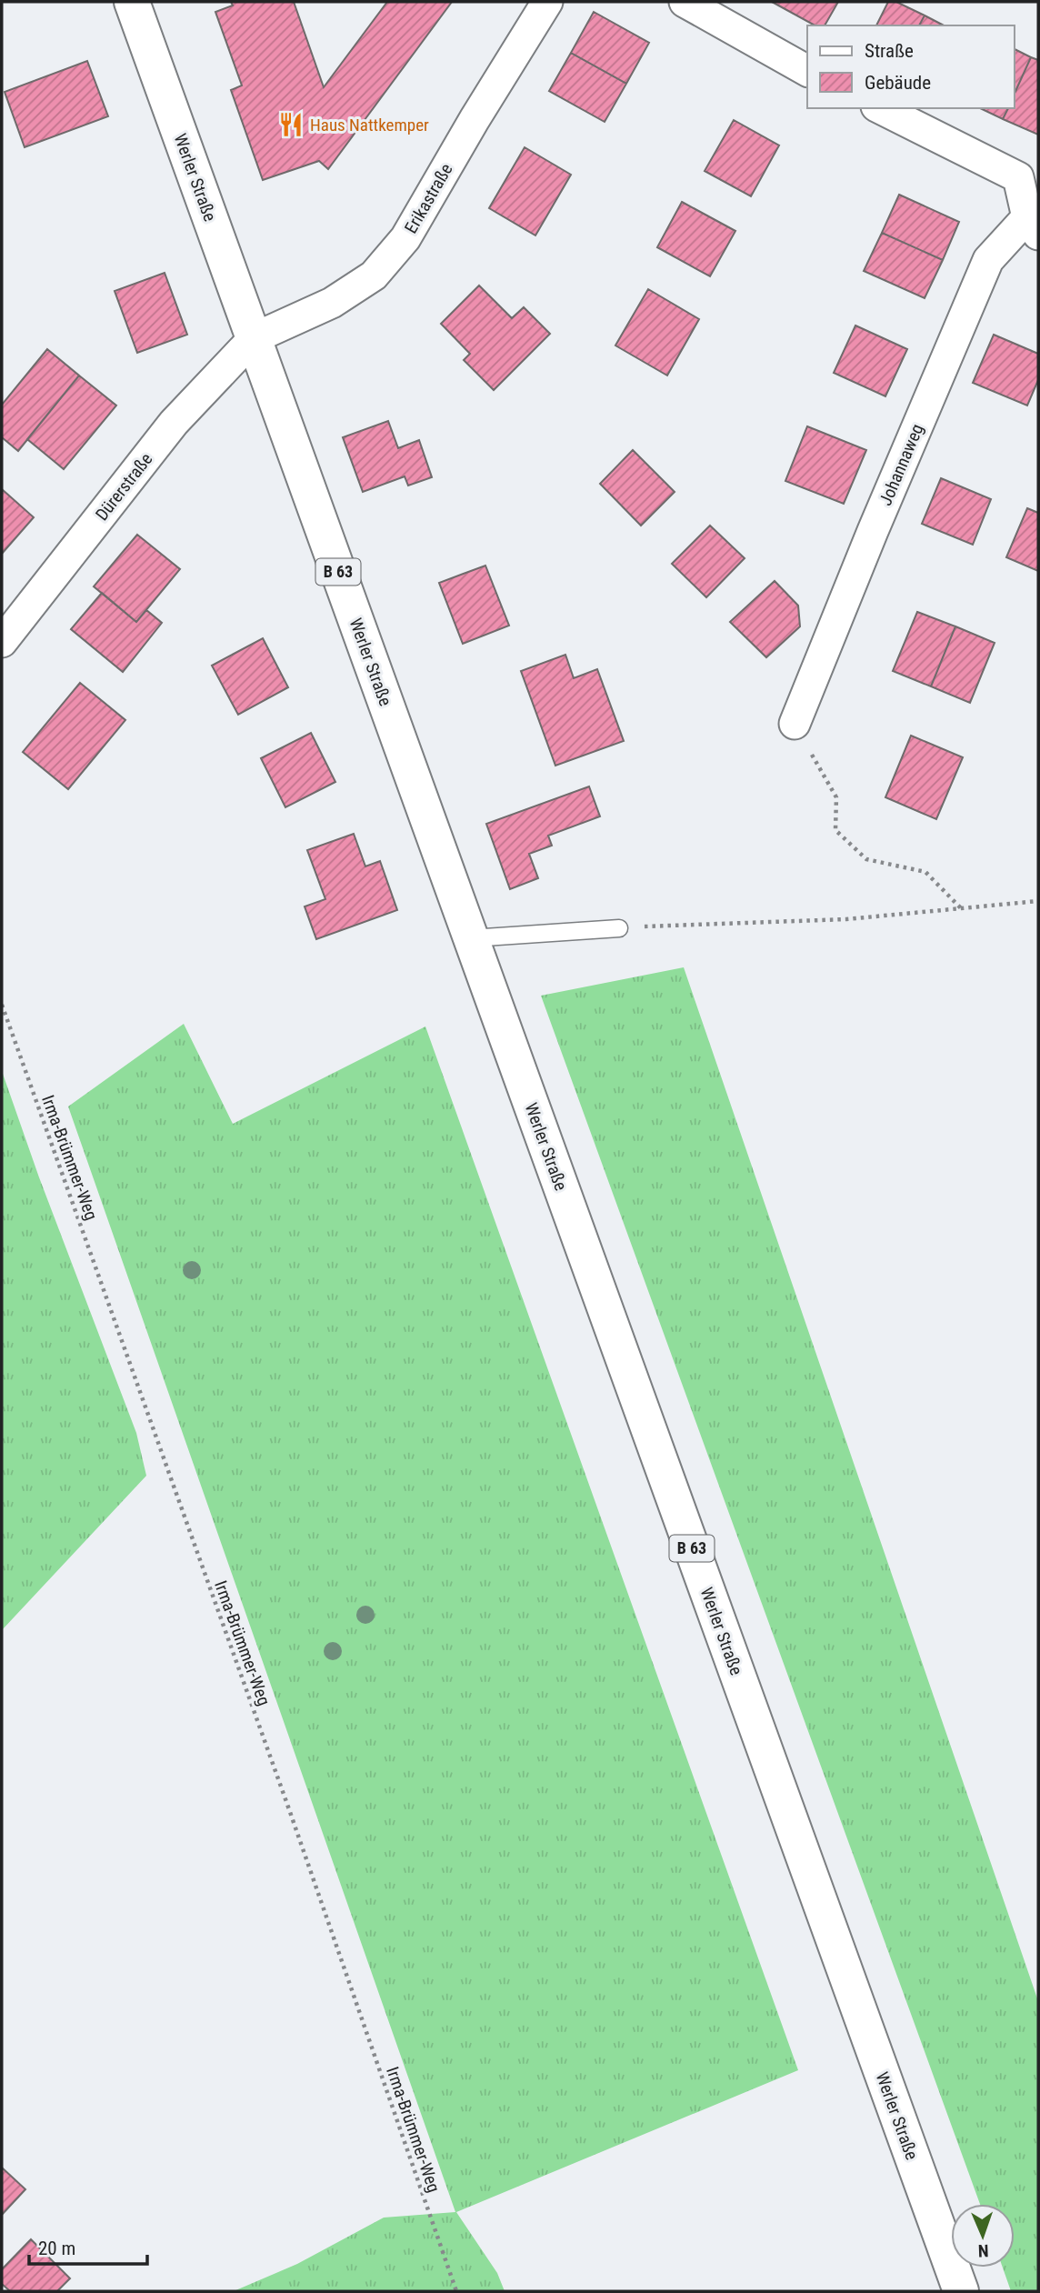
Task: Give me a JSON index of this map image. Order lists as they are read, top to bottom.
{
  "streets": {
    "main road": ["Werler Straße", "B 63"],
    "street": ["Erikastraße", "Johannaweg", "Dürerstraße"],
    "path": ["Irma-Brümmer-Weg"]
  },
  "crossings": [
    ["Werler Straße", "Erikastraße"],
    ["Werler Straße", "Dürerstraße"],
    ["Erikastraße", "Dürerstraße"]
  ],
  "places": {
    "restaurant": ["Haus Nattkemper"]
  },
  "legend": ["Straße", "Gebäude"],
  "scale_bar": "20 m",
  "north": "bottom"
}
